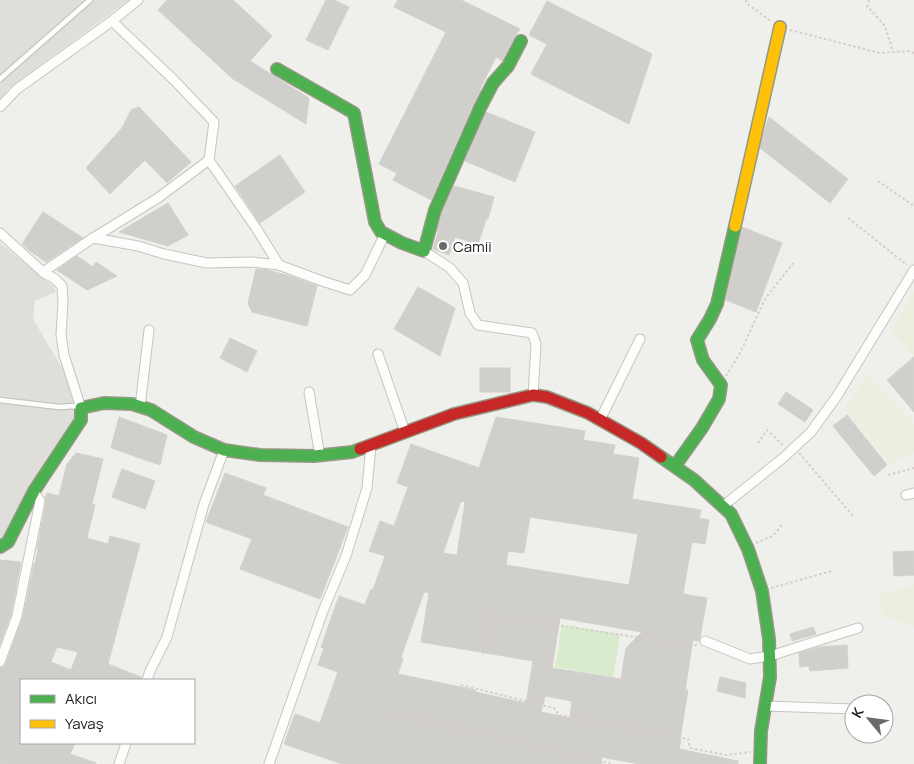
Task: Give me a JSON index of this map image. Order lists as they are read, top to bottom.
{
  "places": ["Camii"],
  "legend": ["Akıcı", "Yavaş"],
  "north": "top left"
}
